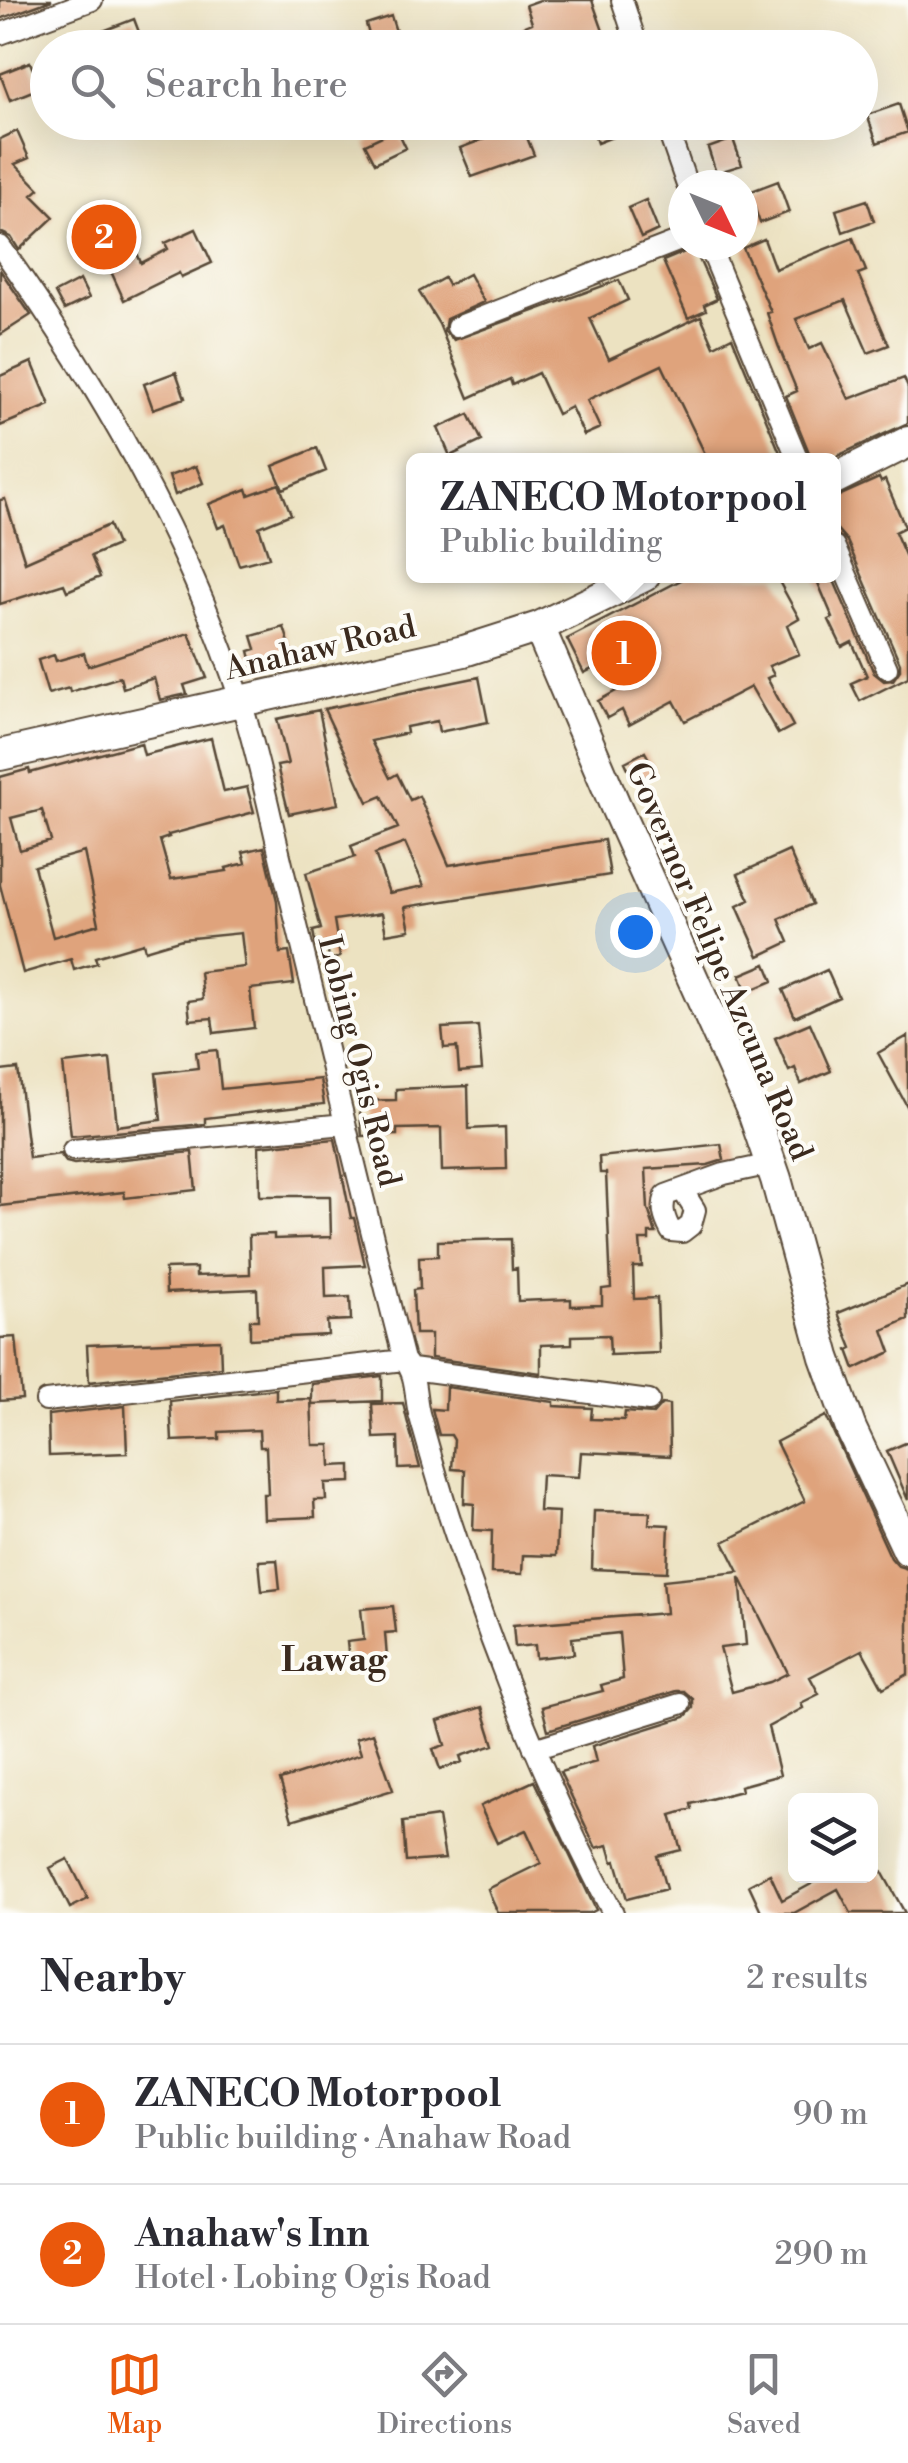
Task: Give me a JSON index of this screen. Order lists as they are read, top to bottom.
{
  "streets": {
    "street": ["Anahaw Road", "Governor Felipe Azcuna Road", "Lobing Ogis Road"]
  },
  "crossings": [
    ["Anahaw Road", "Governor Felipe Azcuna Road"],
    ["Anahaw Road", "Lobing Ogis Road"]
  ],
  "districts": ["Lawag"],
  "north": "bottom right",
  "page": {
    "search": "Search here",
    "pins": ["2", "1"],
    "popup": ["ZANECO Motorpool", "Public building"],
    "heading": ["Nearby", "2 results"],
    "list": [
      {
        "mark": "1",
        "name": "ZANECO Motorpool",
        "note": "Public building · Anahaw Road",
        "value": "90 m"
      },
      {
        "mark": "2",
        "name": "Anahaw's Inn",
        "note": "Hotel · Lobing Ogis Road",
        "value": "290 m"
      }
    ],
    "nav": ["Map", "Directions", "Saved"]
  }
}
